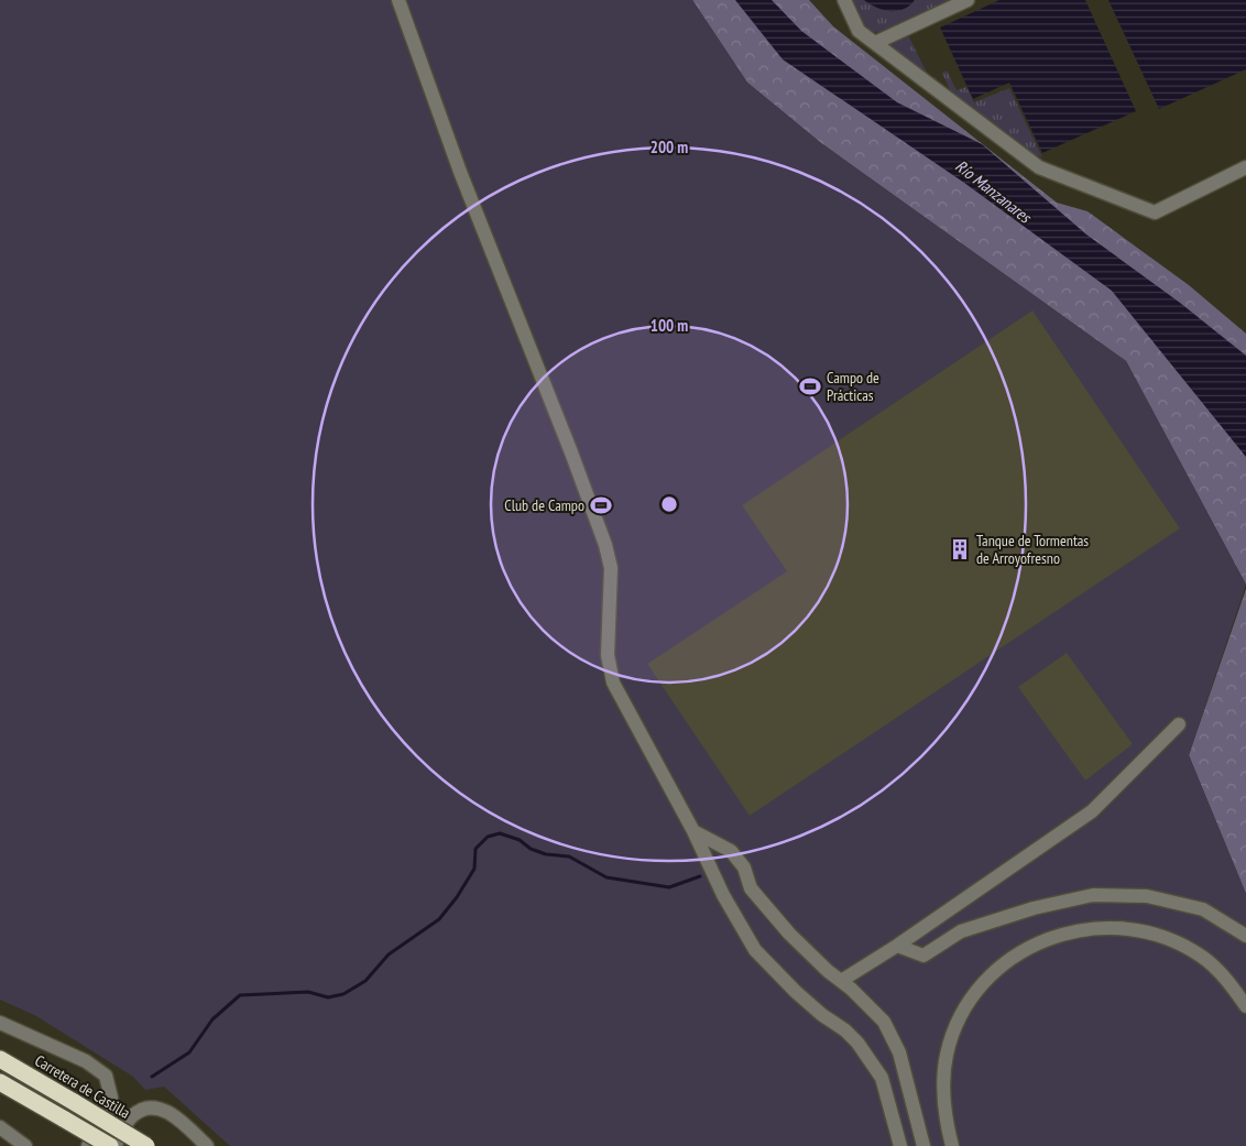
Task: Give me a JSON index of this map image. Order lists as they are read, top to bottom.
{
  "streets": {
    "highway": ["Carretera de Castilla"]
  },
  "water": ["Río Manzanares"],
  "places": {
    "sports": ["Campo de Prácticas", "Club de Campo"],
    "building": ["Tanque de Tormentas de Arroyofresno"]
  },
  "rings": ["200 m", "100 m"]
}
